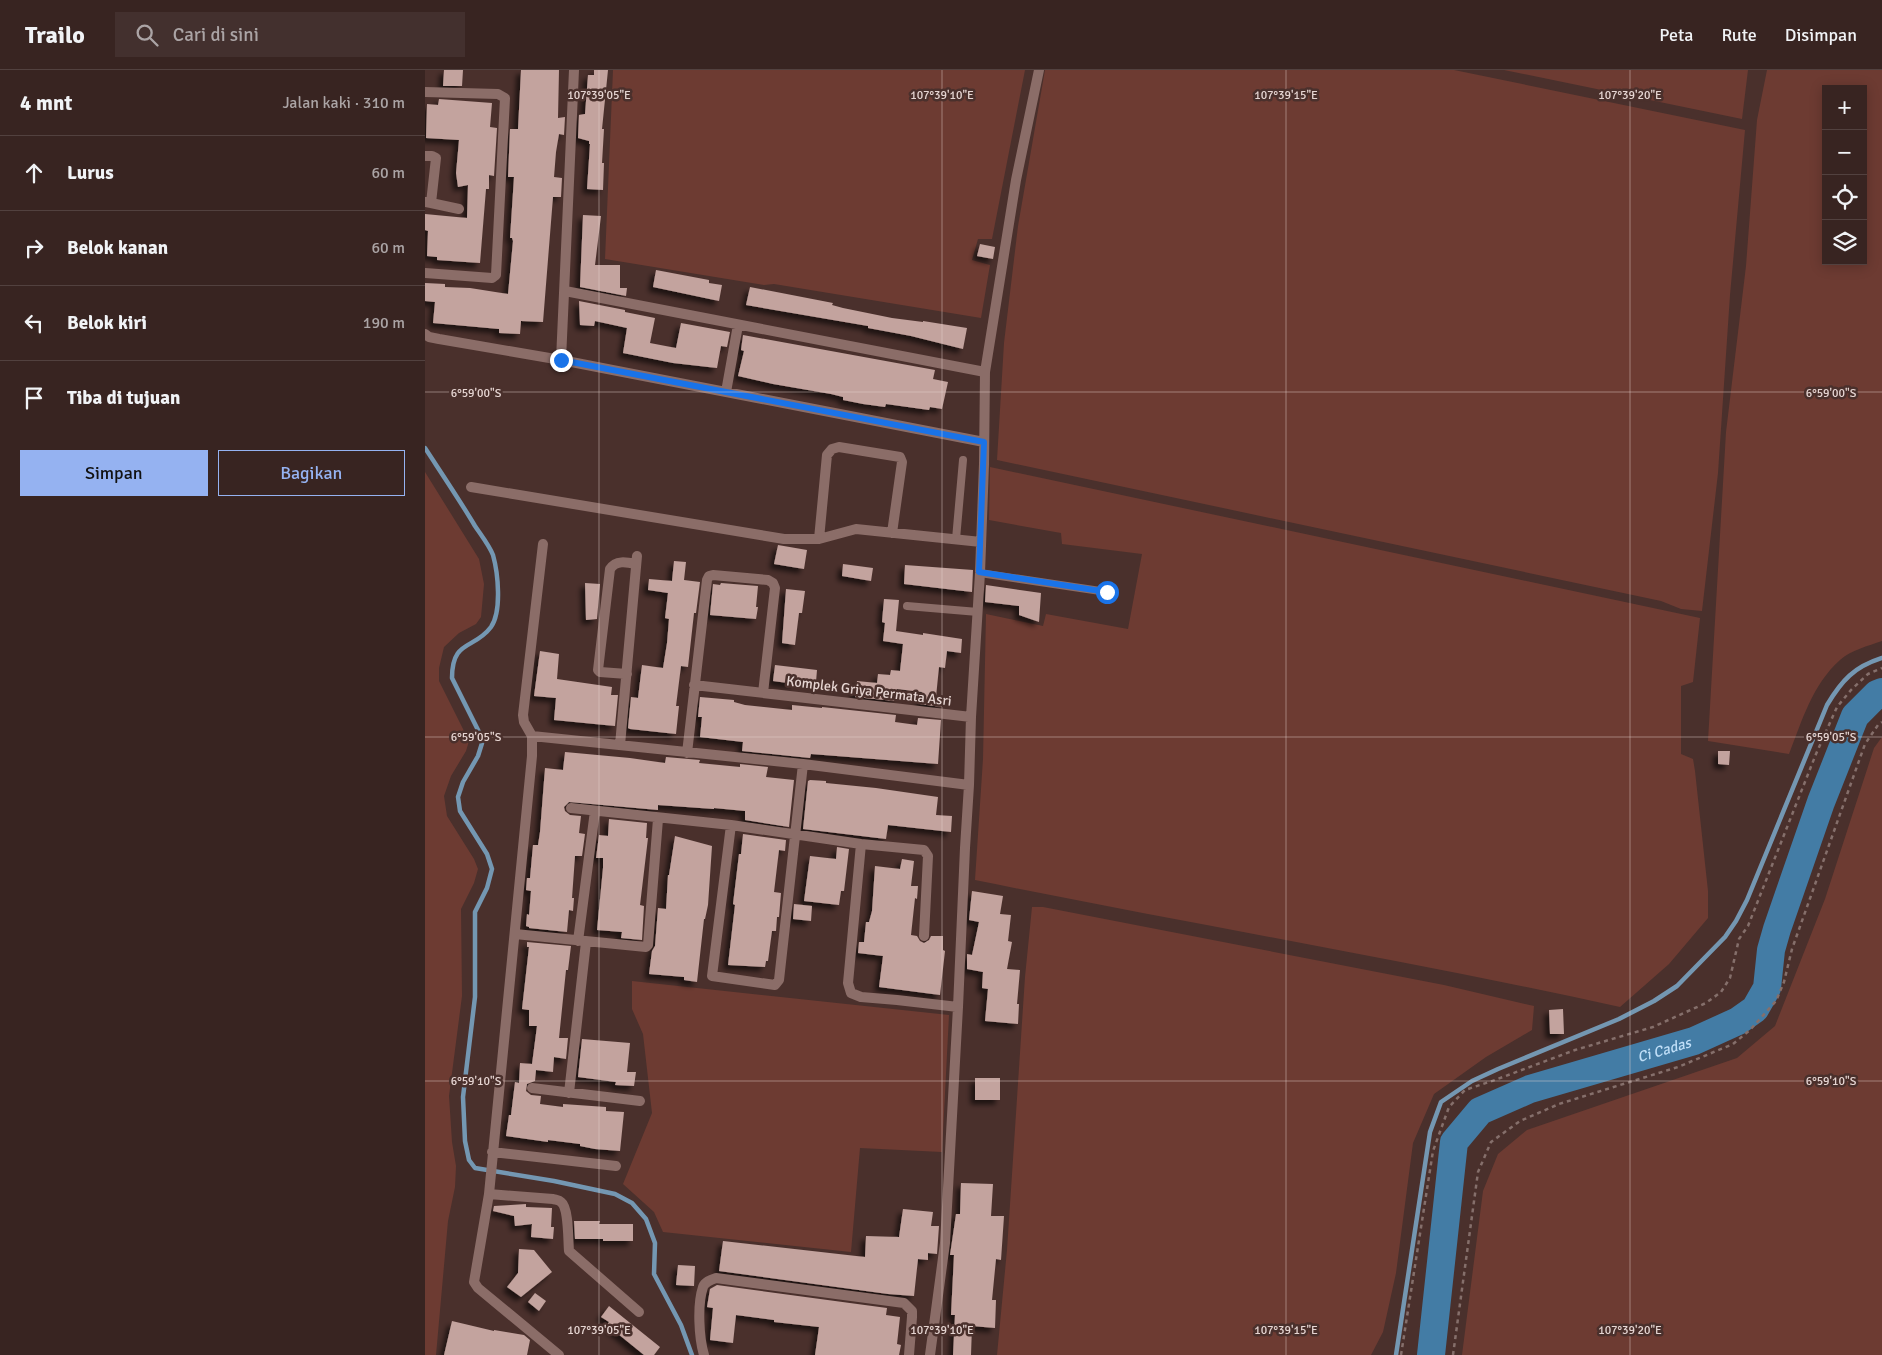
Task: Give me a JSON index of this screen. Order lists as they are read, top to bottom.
{
  "streets": {
    "street": ["Komplek Griya Permata Asri"]
  },
  "water": ["Ci Cadas"],
  "page": {
    "header": "Trailo",
    "search": "Cari di sini",
    "nav": ["Peta", "Rute", "Disimpan"],
    "heading": ["4 mnt", "Jalan kaki · 310 m"],
    "map_buttons": ["+", "−"],
    "list": [
      ["Lurus", "60 m"],
      ["Belok kanan", "60 m"],
      ["Belok kiri", "190 m"],
      "Tiba di tujuan"
    ],
    "buttons": ["Simpan", "Bagikan"]
  },
  "coordinates": [
    "107°39'05\"E",
    "107°39'10\"E",
    "107°39'15\"E",
    "107°39'20\"E",
    "6°59'00\"S",
    "6°59'05\"S",
    "6°59'10\"S"
  ]
}
